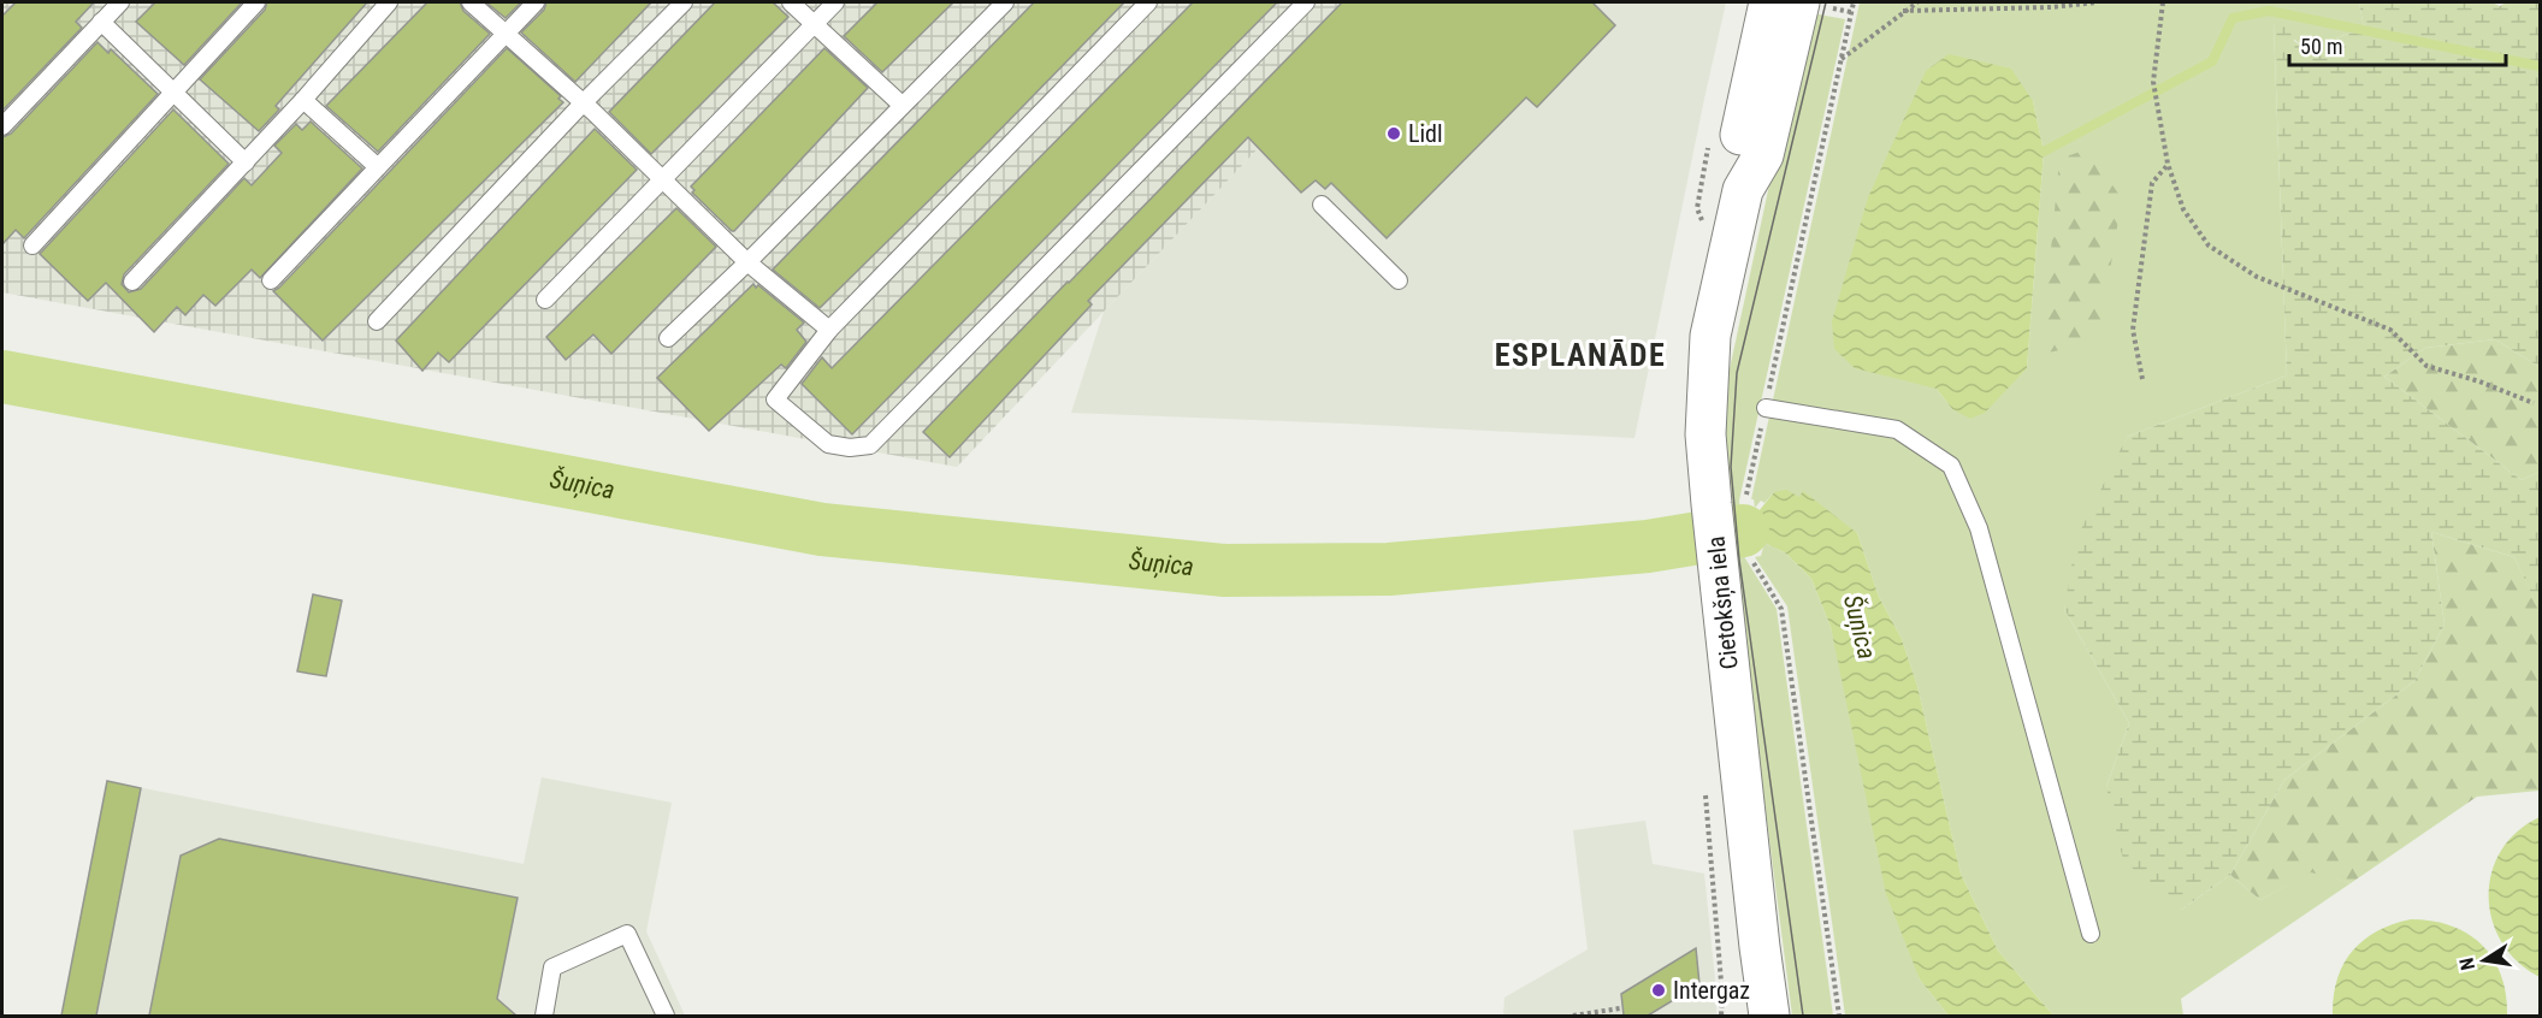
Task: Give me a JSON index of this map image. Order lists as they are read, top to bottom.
{
  "streets": {
    "street": ["Cietokšņa iela"]
  },
  "districts": ["ESPLANĀDE"],
  "water": ["Šuņica"],
  "places": ["Lidl", "Intergaz"],
  "scale_bar": "50 m",
  "north": "left"
}
